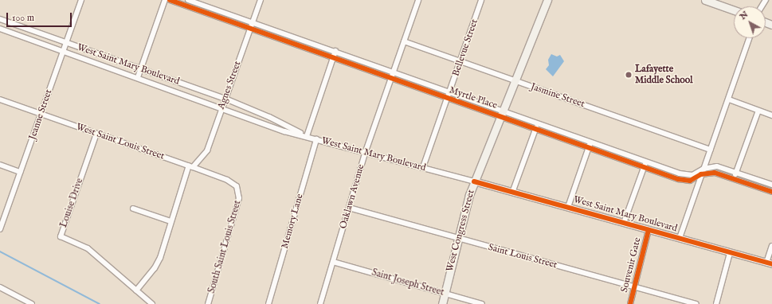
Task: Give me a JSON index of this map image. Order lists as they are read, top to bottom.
{
  "streets": {
    "main road": ["West Congress Street"],
    "street": [
      "Bellevue Street",
      "West Saint Mary Boulevard",
      "Agnes Street",
      "Jasmine Street",
      "Myrtle Place",
      "Jeanne Street",
      "West Saint Louis Street",
      "Oaklawn Avenue",
      "Louise Drive",
      "Memory Lane",
      "South Saint Louis Street",
      "Saint Louis Street",
      "Souvenir Gate",
      "Saint Joseph Street"
    ]
  },
  "crossings": [
    ["Bellevue Street", "West Saint Mary Boulevard"],
    ["Bellevue Street", "Jasmine Street"],
    ["Bellevue Street", "Myrtle Place"],
    ["West Saint Mary Boulevard", "Agnes Street"],
    ["West Saint Mary Boulevard", "Jeanne Street"],
    ["West Saint Mary Boulevard", "Oaklawn Avenue"],
    ["West Saint Mary Boulevard", "Memory Lane"],
    ["West Saint Mary Boulevard", "West Congress Street"],
    ["West Saint Mary Boulevard", "Souvenir Gate"],
    ["Agnes Street", "Myrtle Place"],
    ["Agnes Street", "West Saint Louis Street"],
    ["Agnes Street", "Louise Drive"],
    ["Jasmine Street", "Oaklawn Avenue"],
    ["Jasmine Street", "West Congress Street"],
    ["Myrtle Place", "Oaklawn Avenue"],
    ["Myrtle Place", "West Congress Street"],
    ["Jeanne Street", "West Saint Louis Street"],
    ["West Saint Louis Street", "Louise Drive"],
    ["West Saint Louis Street", "South Saint Louis Street"],
    ["Oaklawn Avenue", "Saint Louis Street"],
    ["Oaklawn Avenue", "Saint Joseph Street"],
    ["West Congress Street", "Saint Louis Street"],
    ["West Congress Street", "Saint Joseph Street"],
    ["Saint Louis Street", "Souvenir Gate"]
  ],
  "places": ["Lafayette Middle School"],
  "scale_bar": "100 m",
  "north": "top left"
}
